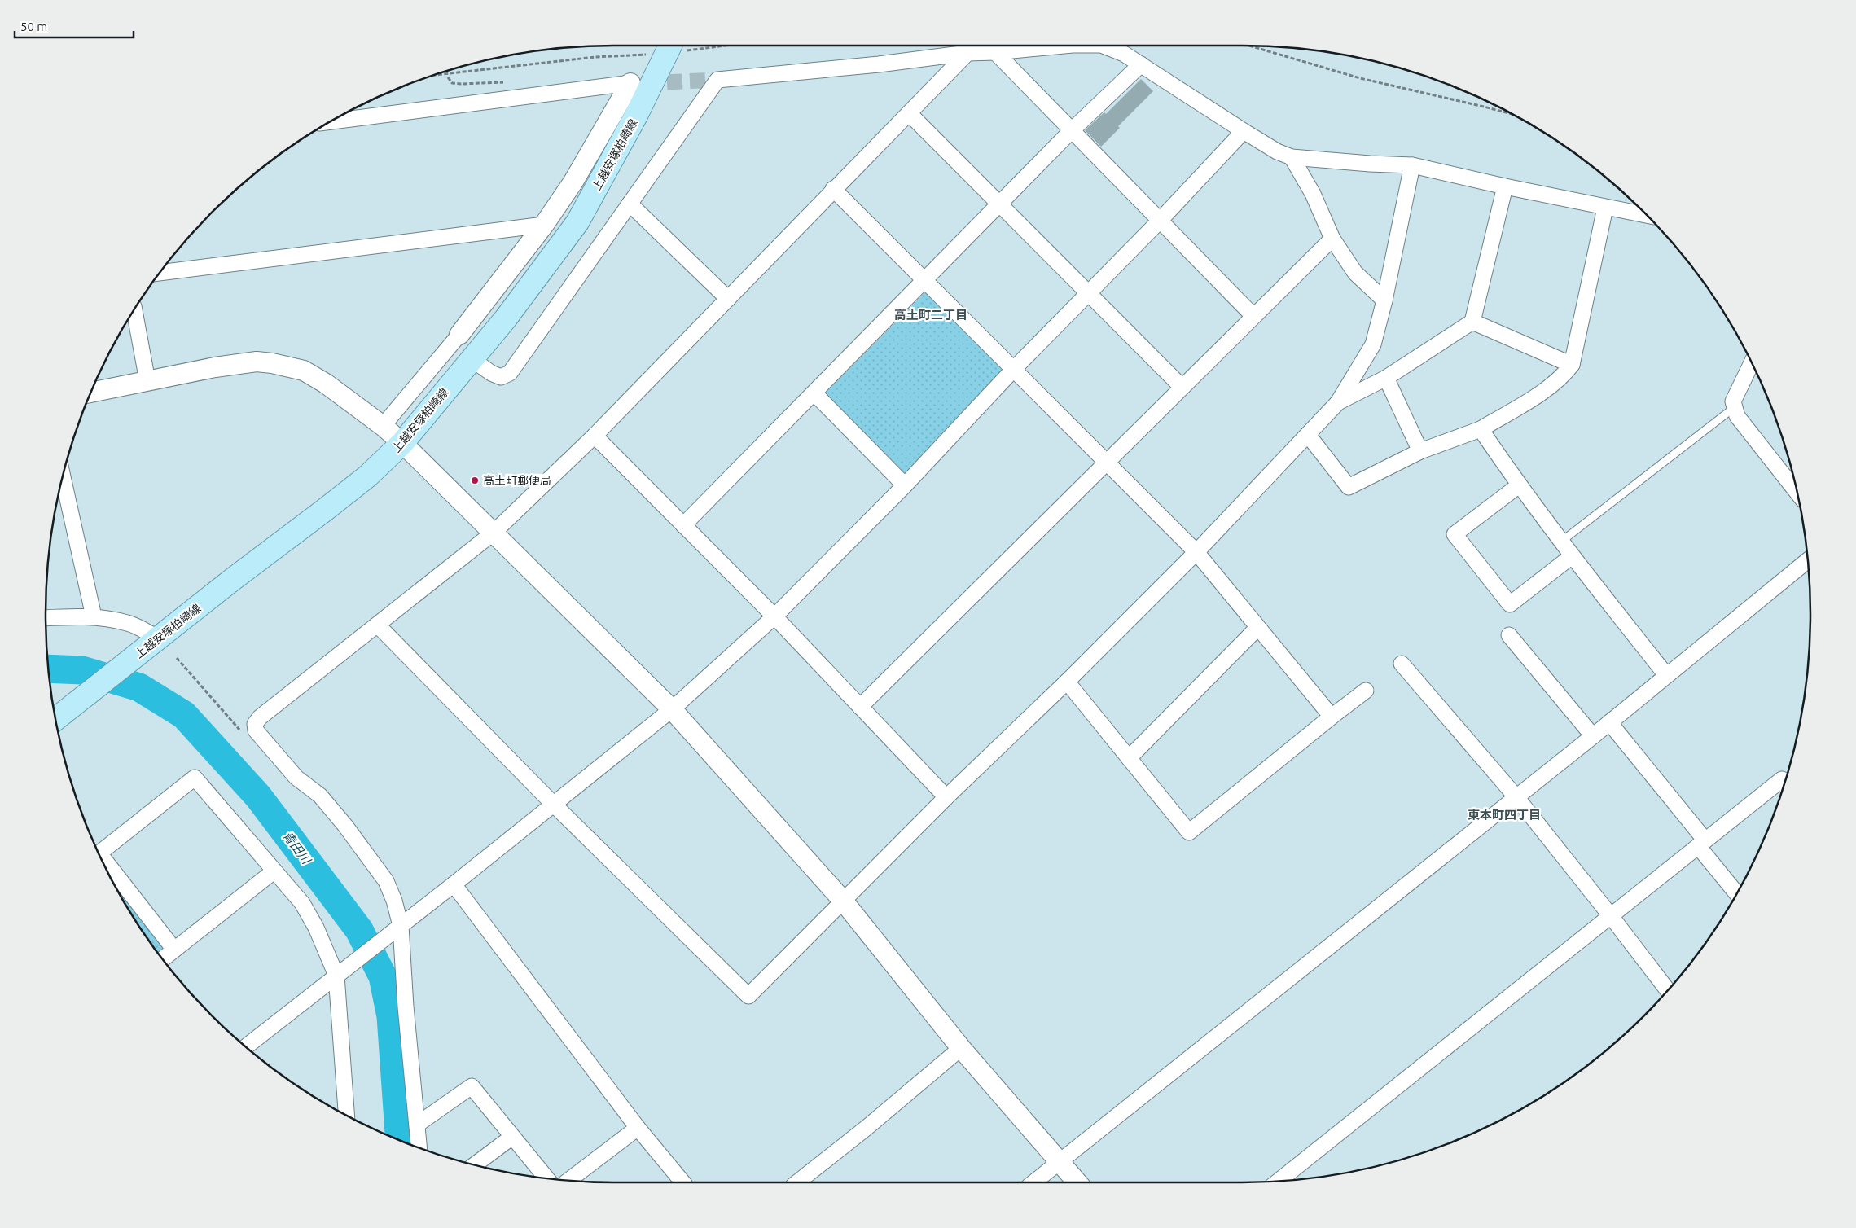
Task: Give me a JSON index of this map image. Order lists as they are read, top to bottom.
{
  "streets": {
    "main road": ["上越安塚柏崎線"]
  },
  "districts": ["高土町二丁目", "東本町四丁目"],
  "water": ["青田川"],
  "places": ["高土町郵便局"],
  "scale_bar": "50 m"
}
